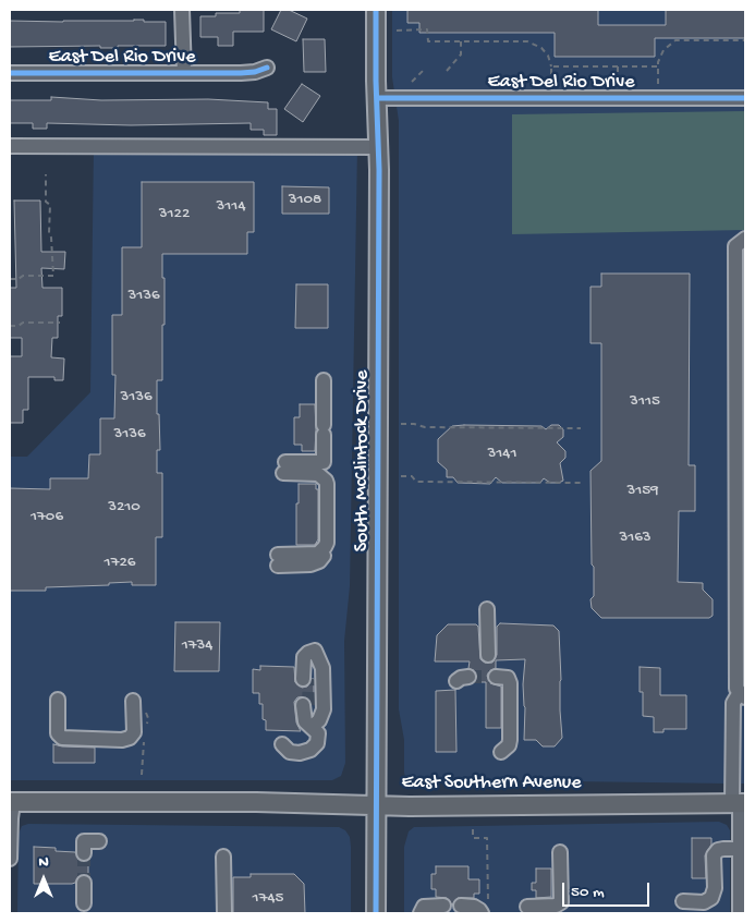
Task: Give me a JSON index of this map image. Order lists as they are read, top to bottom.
{
  "streets": {
    "main road": ["South McClintock Drive", "East Southern Avenue"],
    "street": ["East Del Rio Drive"]
  },
  "crossings": [
    ["East Del Rio Drive", "South McClintock Drive"],
    ["South McClintock Drive", "East Southern Avenue"]
  ],
  "house_numbers": [
    "3108",
    "3114",
    "3122",
    "3136",
    "3136",
    "3115",
    "3136",
    "3141",
    "3159",
    "3210",
    "1706",
    "3163",
    "1726",
    "1734",
    "1745"
  ],
  "scale_bar": "50 m",
  "north": "top"
}
